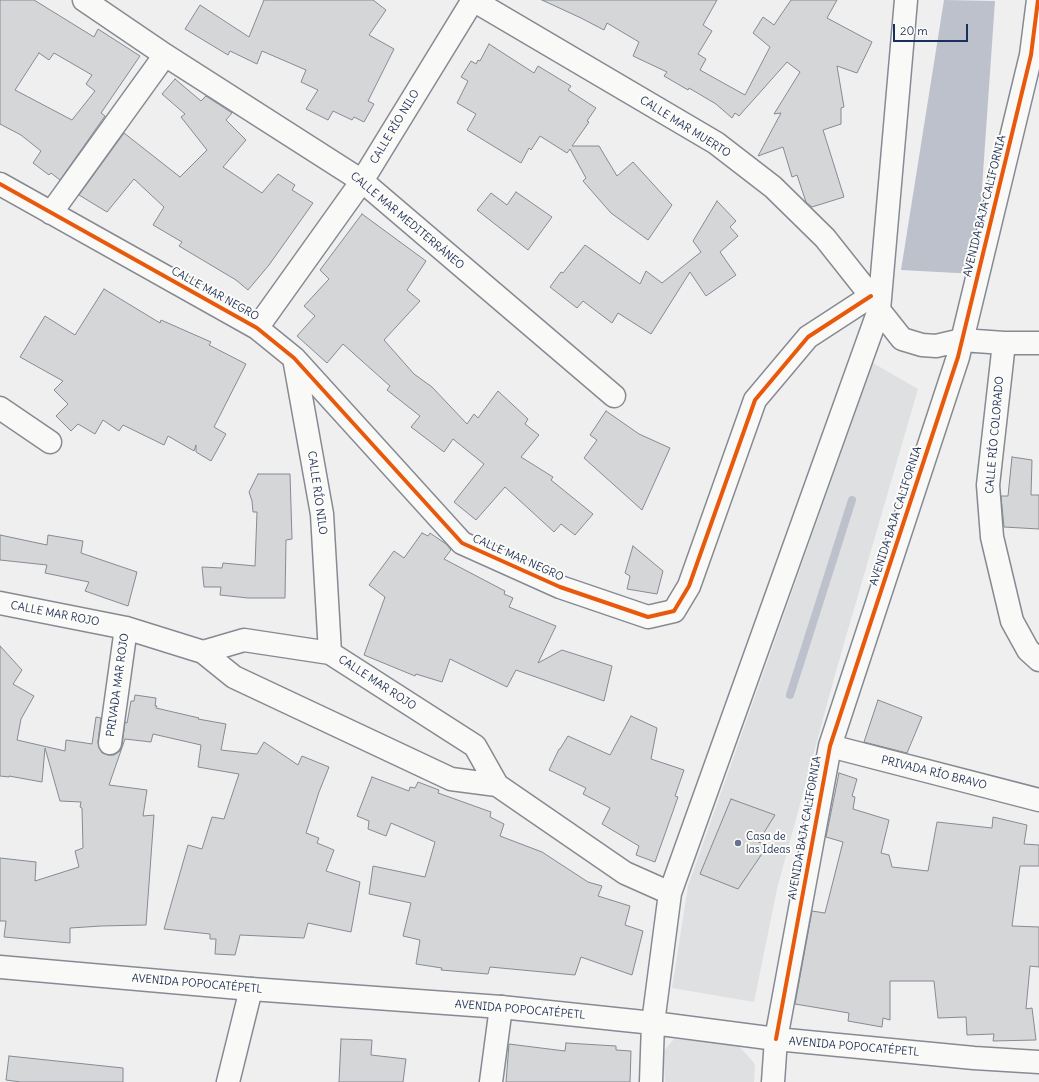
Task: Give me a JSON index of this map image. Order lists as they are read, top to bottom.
{
  "streets": {
    "street": [
      "CALLE RÍO NILO",
      "CALLE MAR MUERTO",
      "AVENIDA BAJA CALIFORNIA",
      "CALLE MAR MEDITERRÁNEO",
      "CALLE MAR NEGRO",
      "CALLE RÍO COLORADO",
      "CALLE MAR ROJO",
      "PRIVADA MAR ROJO",
      "PRIVADA RÍO BRAVO",
      "AVENIDA POPOCATÉPETL"
    ]
  },
  "crossings": [
    ["CALLE RÍO NILO", "CALLE MAR MUERTO"],
    ["CALLE RÍO NILO", "CALLE MAR MEDITERRÁNEO"],
    ["CALLE RÍO NILO", "CALLE MAR NEGRO"],
    ["CALLE RÍO NILO", "CALLE MAR ROJO"],
    ["CALLE MAR MUERTO", "AVENIDA BAJA CALIFORNIA"],
    ["CALLE MAR MUERTO", "CALLE MAR NEGRO"],
    ["CALLE MAR MUERTO", "CALLE RÍO COLORADO"],
    ["AVENIDA BAJA CALIFORNIA", "PRIVADA RÍO BRAVO"],
    ["AVENIDA BAJA CALIFORNIA", "AVENIDA POPOCATÉPETL"],
    ["CALLE MAR ROJO", "PRIVADA MAR ROJO"]
  ],
  "places": ["Casa de las Ideas"],
  "scale_bar": "20 m"
}
